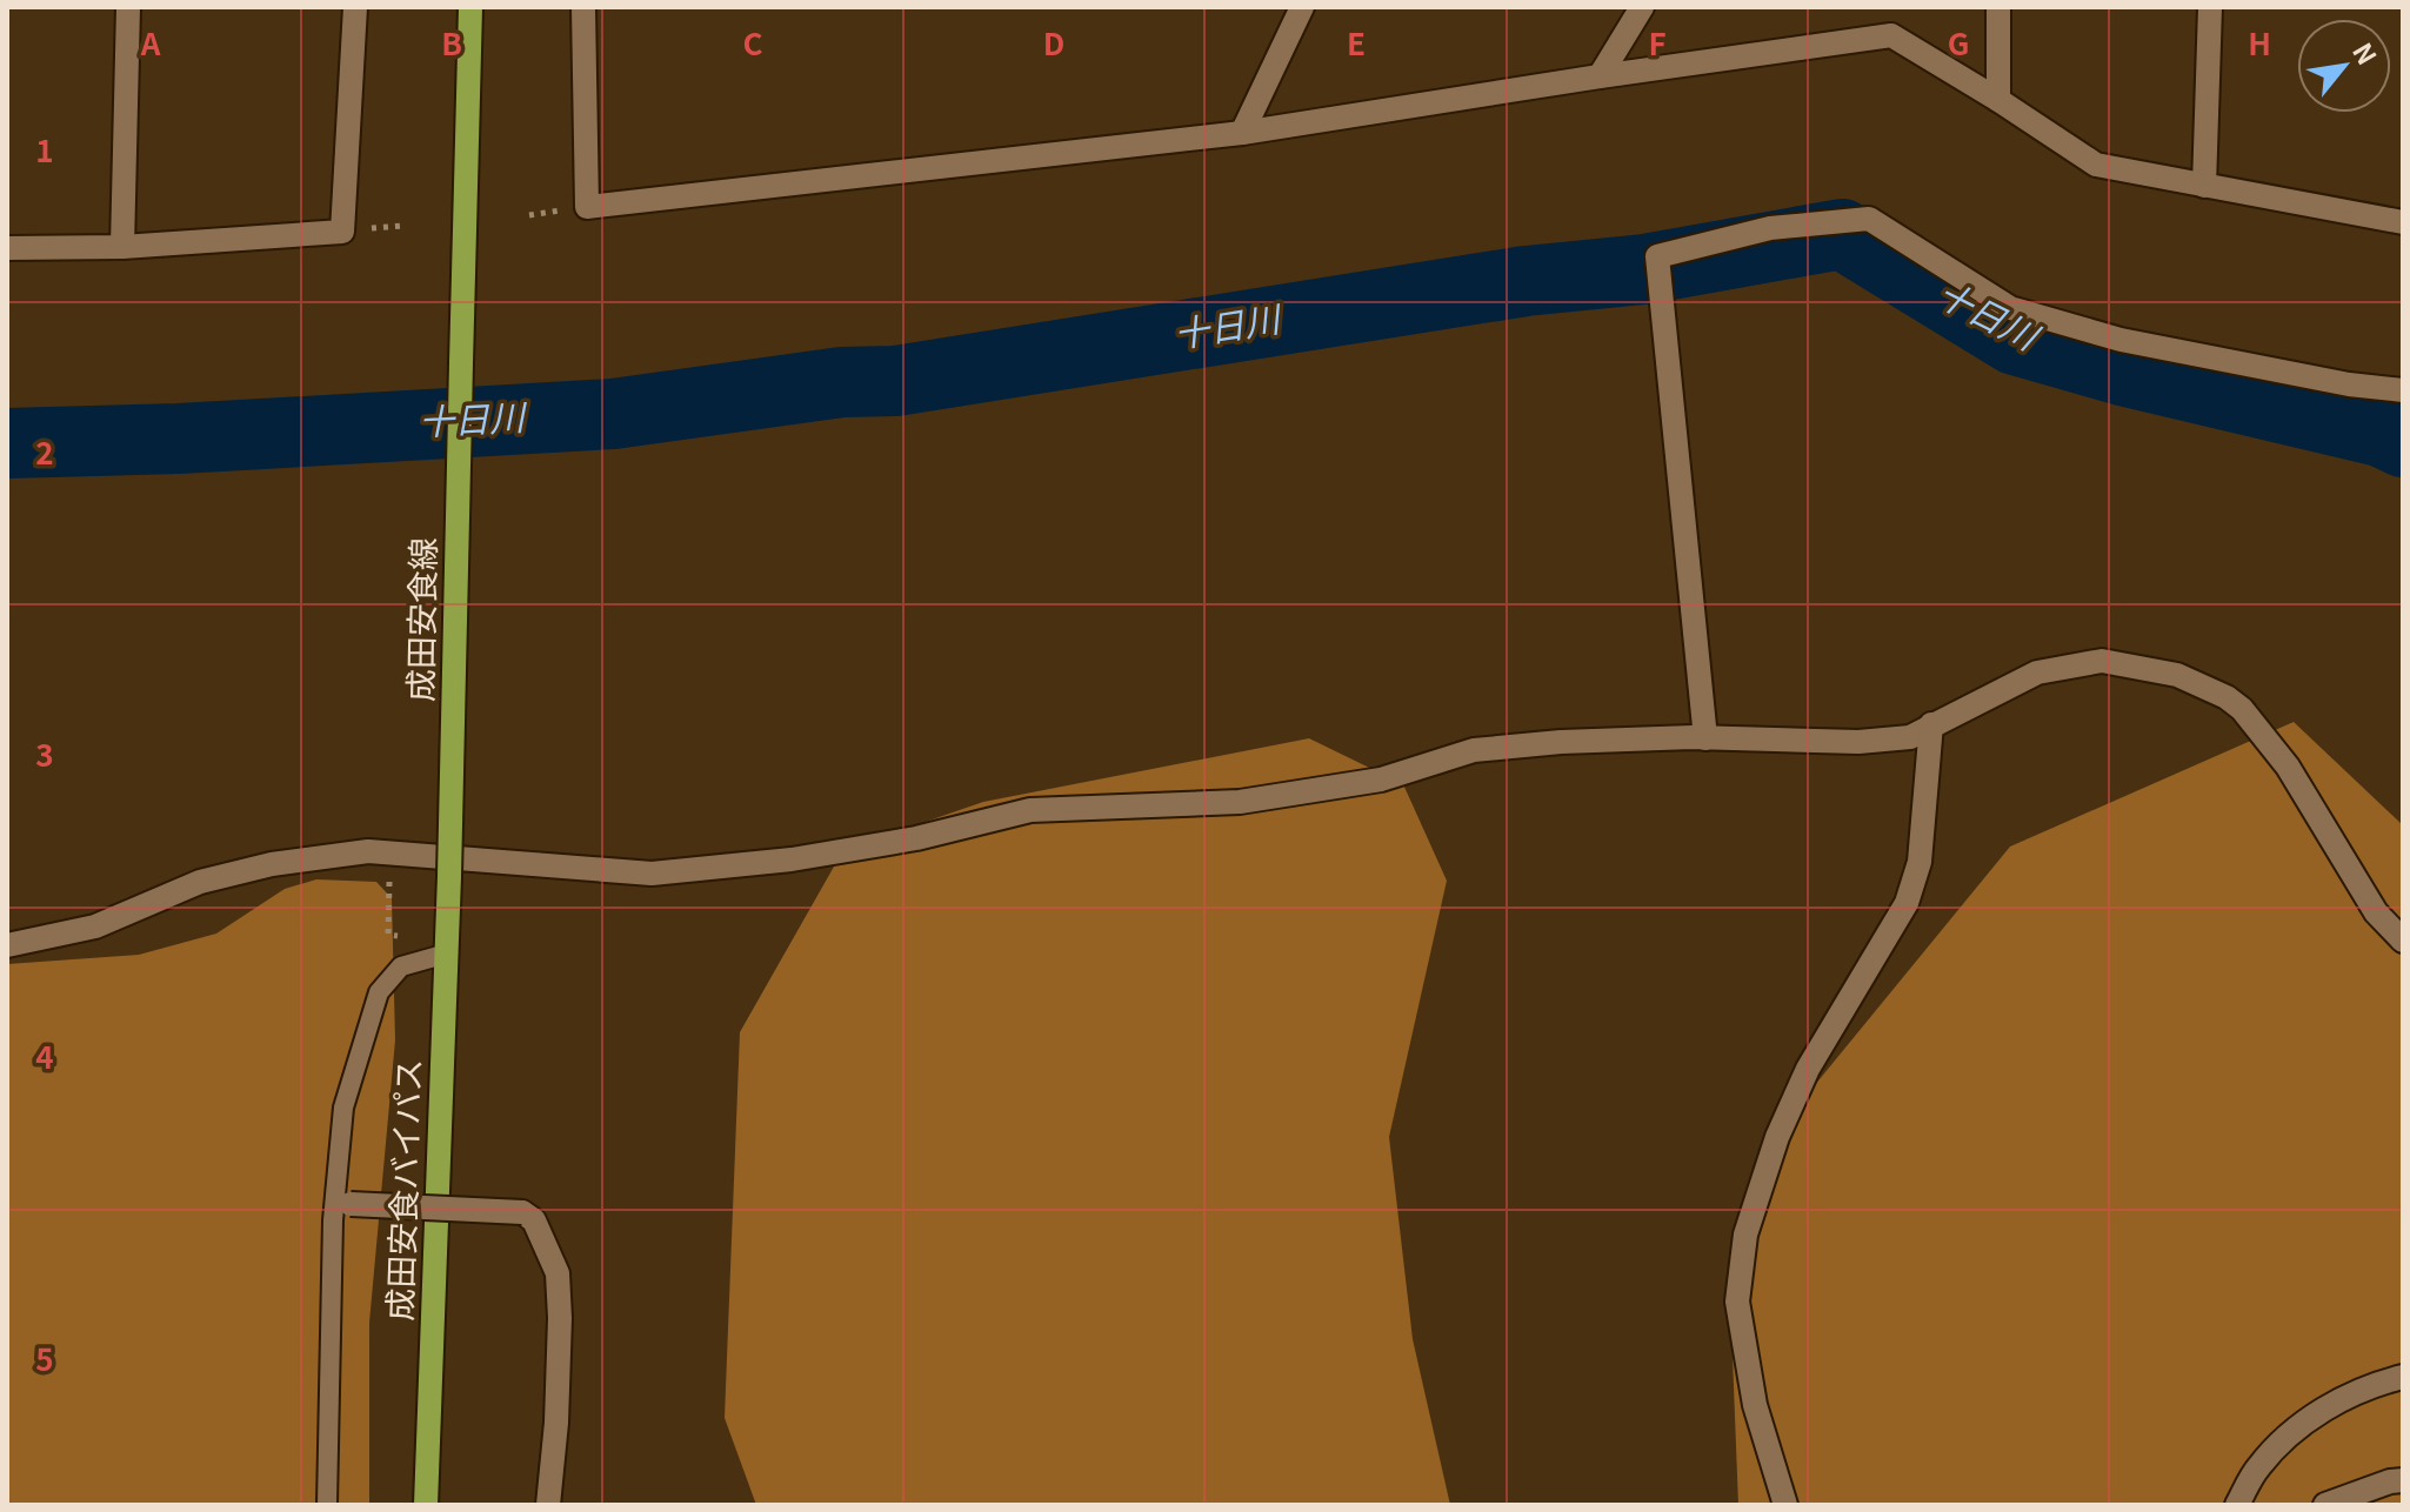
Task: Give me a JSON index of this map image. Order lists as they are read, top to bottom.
{
  "streets": {
    "main road": ["成田安食線", "成田安食バイパス"]
  },
  "crossings": [
    ["成田安食線", "成田安食バイパス"]
  ],
  "water": ["十日川"],
  "north": "top right",
  "grid": {
    "columns": [
      "A",
      "B",
      "C",
      "D",
      "E",
      "F",
      "G",
      "H"
    ],
    "rows": [
      "1",
      "2",
      "3",
      "4",
      "5"
    ]
  }
}
